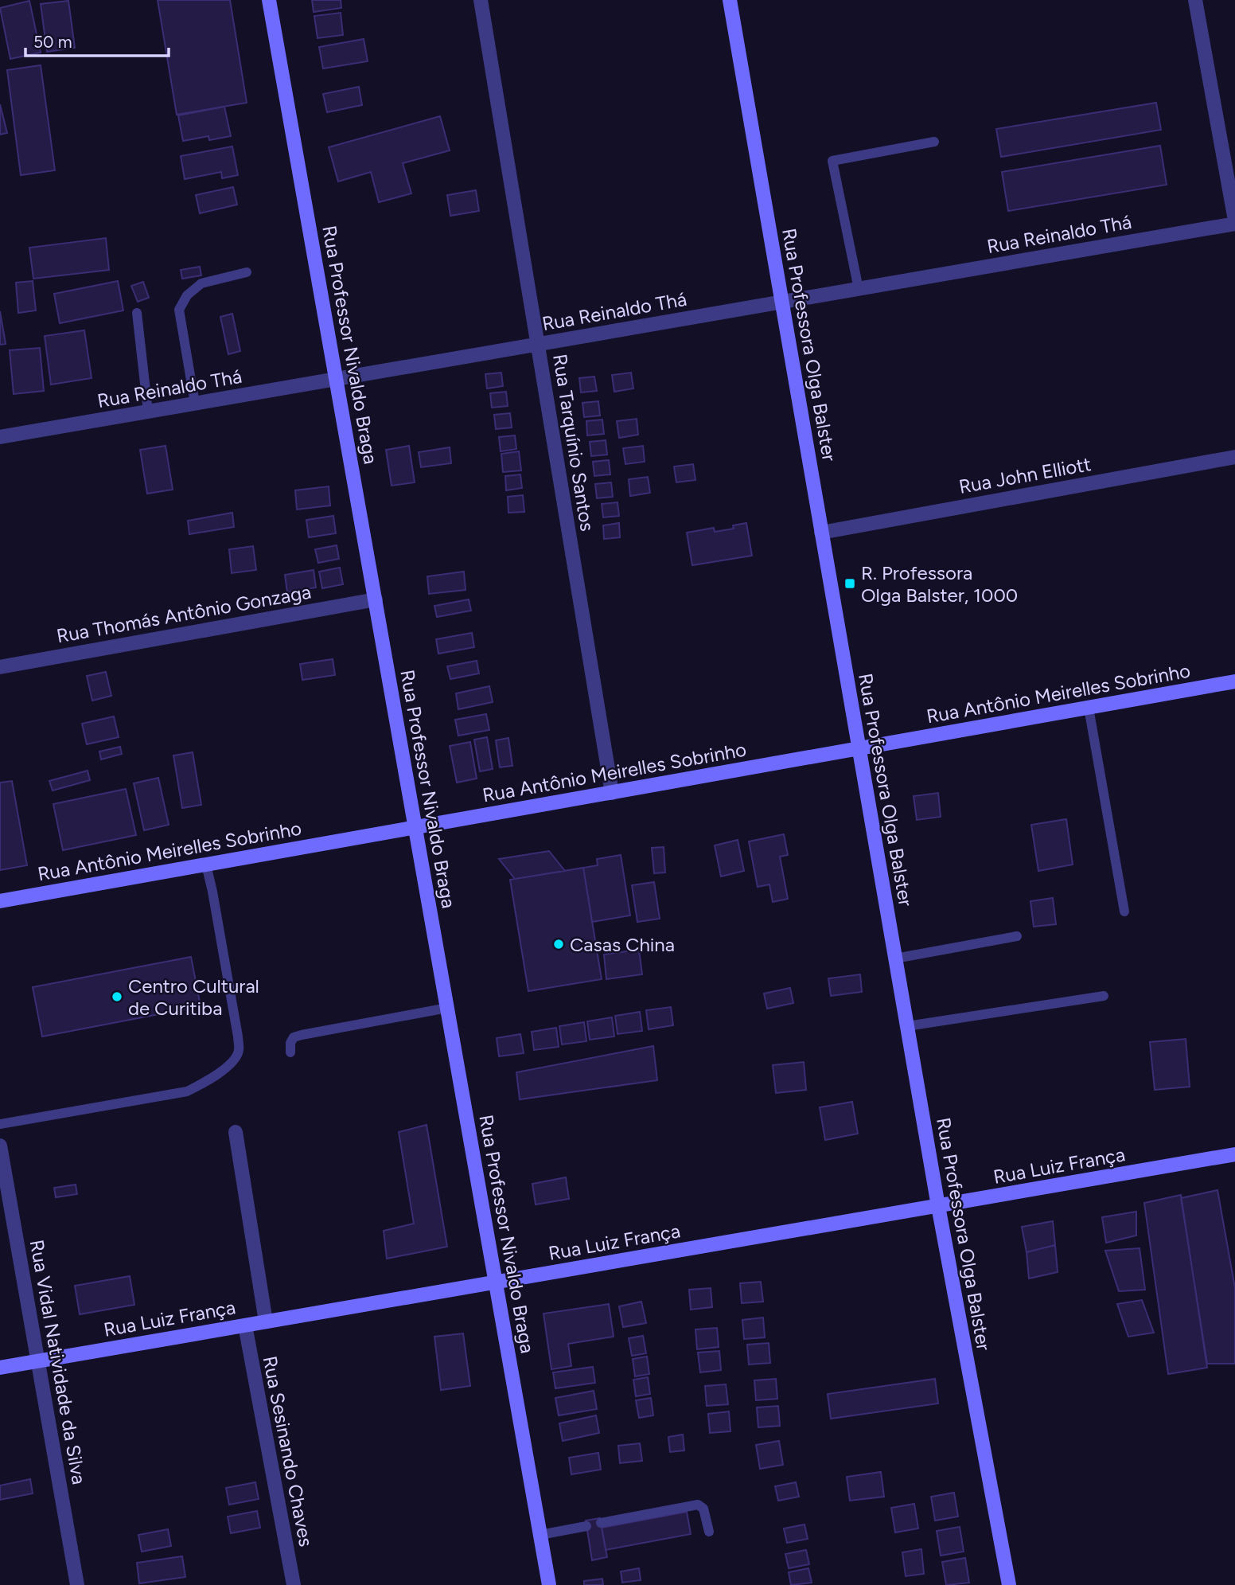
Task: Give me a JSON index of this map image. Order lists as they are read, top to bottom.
{
  "streets": {
    "main road": [
      "Rua Professor Nivaldo Braga",
      "Rua Professora Olga Balster",
      "Rua Antônio Meirelles Sobrinho",
      "Rua Luiz França"
    ],
    "street": [
      "Rua Reinaldo Thá",
      "Rua Tarquínio Santos",
      "Rua John Elliott",
      "Rua Thomás Antônio Gonzaga",
      "Rua Vidal Natividade da Silva",
      "Rua Sesinando Chaves"
    ]
  },
  "crossings": [
    ["Rua Reinaldo Thá", "Rua Professor Nivaldo Braga"],
    ["Rua Reinaldo Thá", "Rua Professora Olga Balster"],
    ["Rua Reinaldo Thá", "Rua Tarquínio Santos"],
    ["Rua Professor Nivaldo Braga", "Rua Thomás Antônio Gonzaga"],
    ["Rua Professor Nivaldo Braga", "Rua Antônio Meirelles Sobrinho"],
    ["Rua Professor Nivaldo Braga", "Rua Luiz França"],
    ["Rua Professora Olga Balster", "Rua John Elliott"],
    ["Rua Professora Olga Balster", "Rua Antônio Meirelles Sobrinho"],
    ["Rua Professora Olga Balster", "Rua Luiz França"],
    ["Rua Tarquínio Santos", "Rua Antônio Meirelles Sobrinho"],
    ["Rua Luiz França", "Rua Vidal Natividade da Silva"],
    ["Rua Luiz França", "Rua Sesinando Chaves"]
  ],
  "places": {
    "transit": ["R. Professora Olga Balster, 1000"],
    "other": ["Casas China", "Centro Cultural de Curitiba"]
  },
  "scale_bar": "50 m"
}
